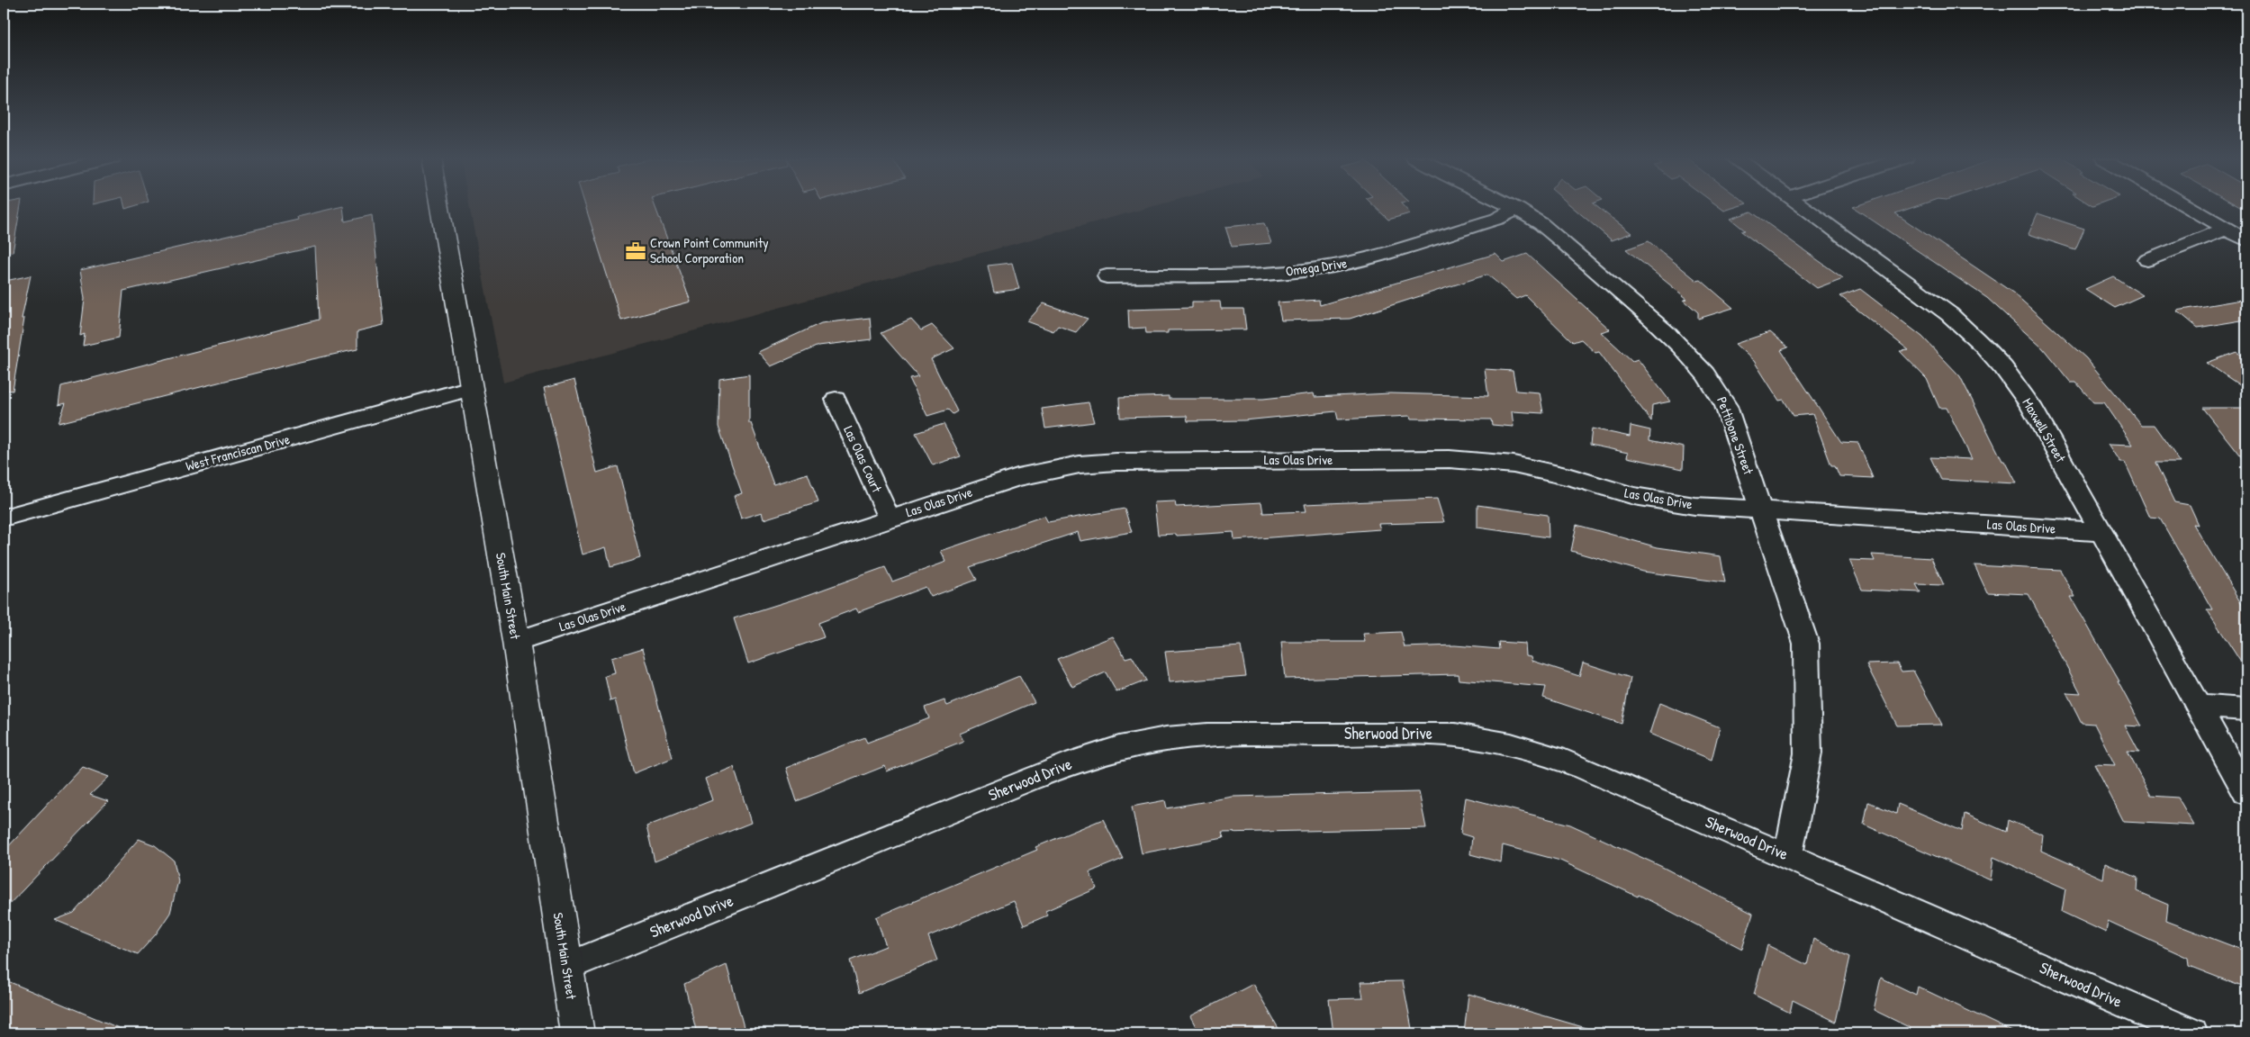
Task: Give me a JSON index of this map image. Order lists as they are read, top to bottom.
{
  "streets": {
    "street": [
      "Omega Drive",
      "Maxwell Street",
      "Pettibone Street",
      "West Franciscan Drive",
      "Las Olas Court",
      "Las Olas Drive",
      "South Main Street",
      "Sherwood Drive"
    ]
  },
  "crossings": [
    ["Omega Drive", "Pettibone Street"],
    ["Maxwell Street", "Las Olas Drive"],
    ["Pettibone Street", "Las Olas Drive"],
    ["Pettibone Street", "Sherwood Drive"],
    ["West Franciscan Drive", "South Main Street"],
    ["Las Olas Court", "Las Olas Drive"],
    ["Las Olas Drive", "South Main Street"],
    ["South Main Street", "Sherwood Drive"]
  ],
  "places": {
    "office": ["Crown Point Community School Corporation"]
  }
}
